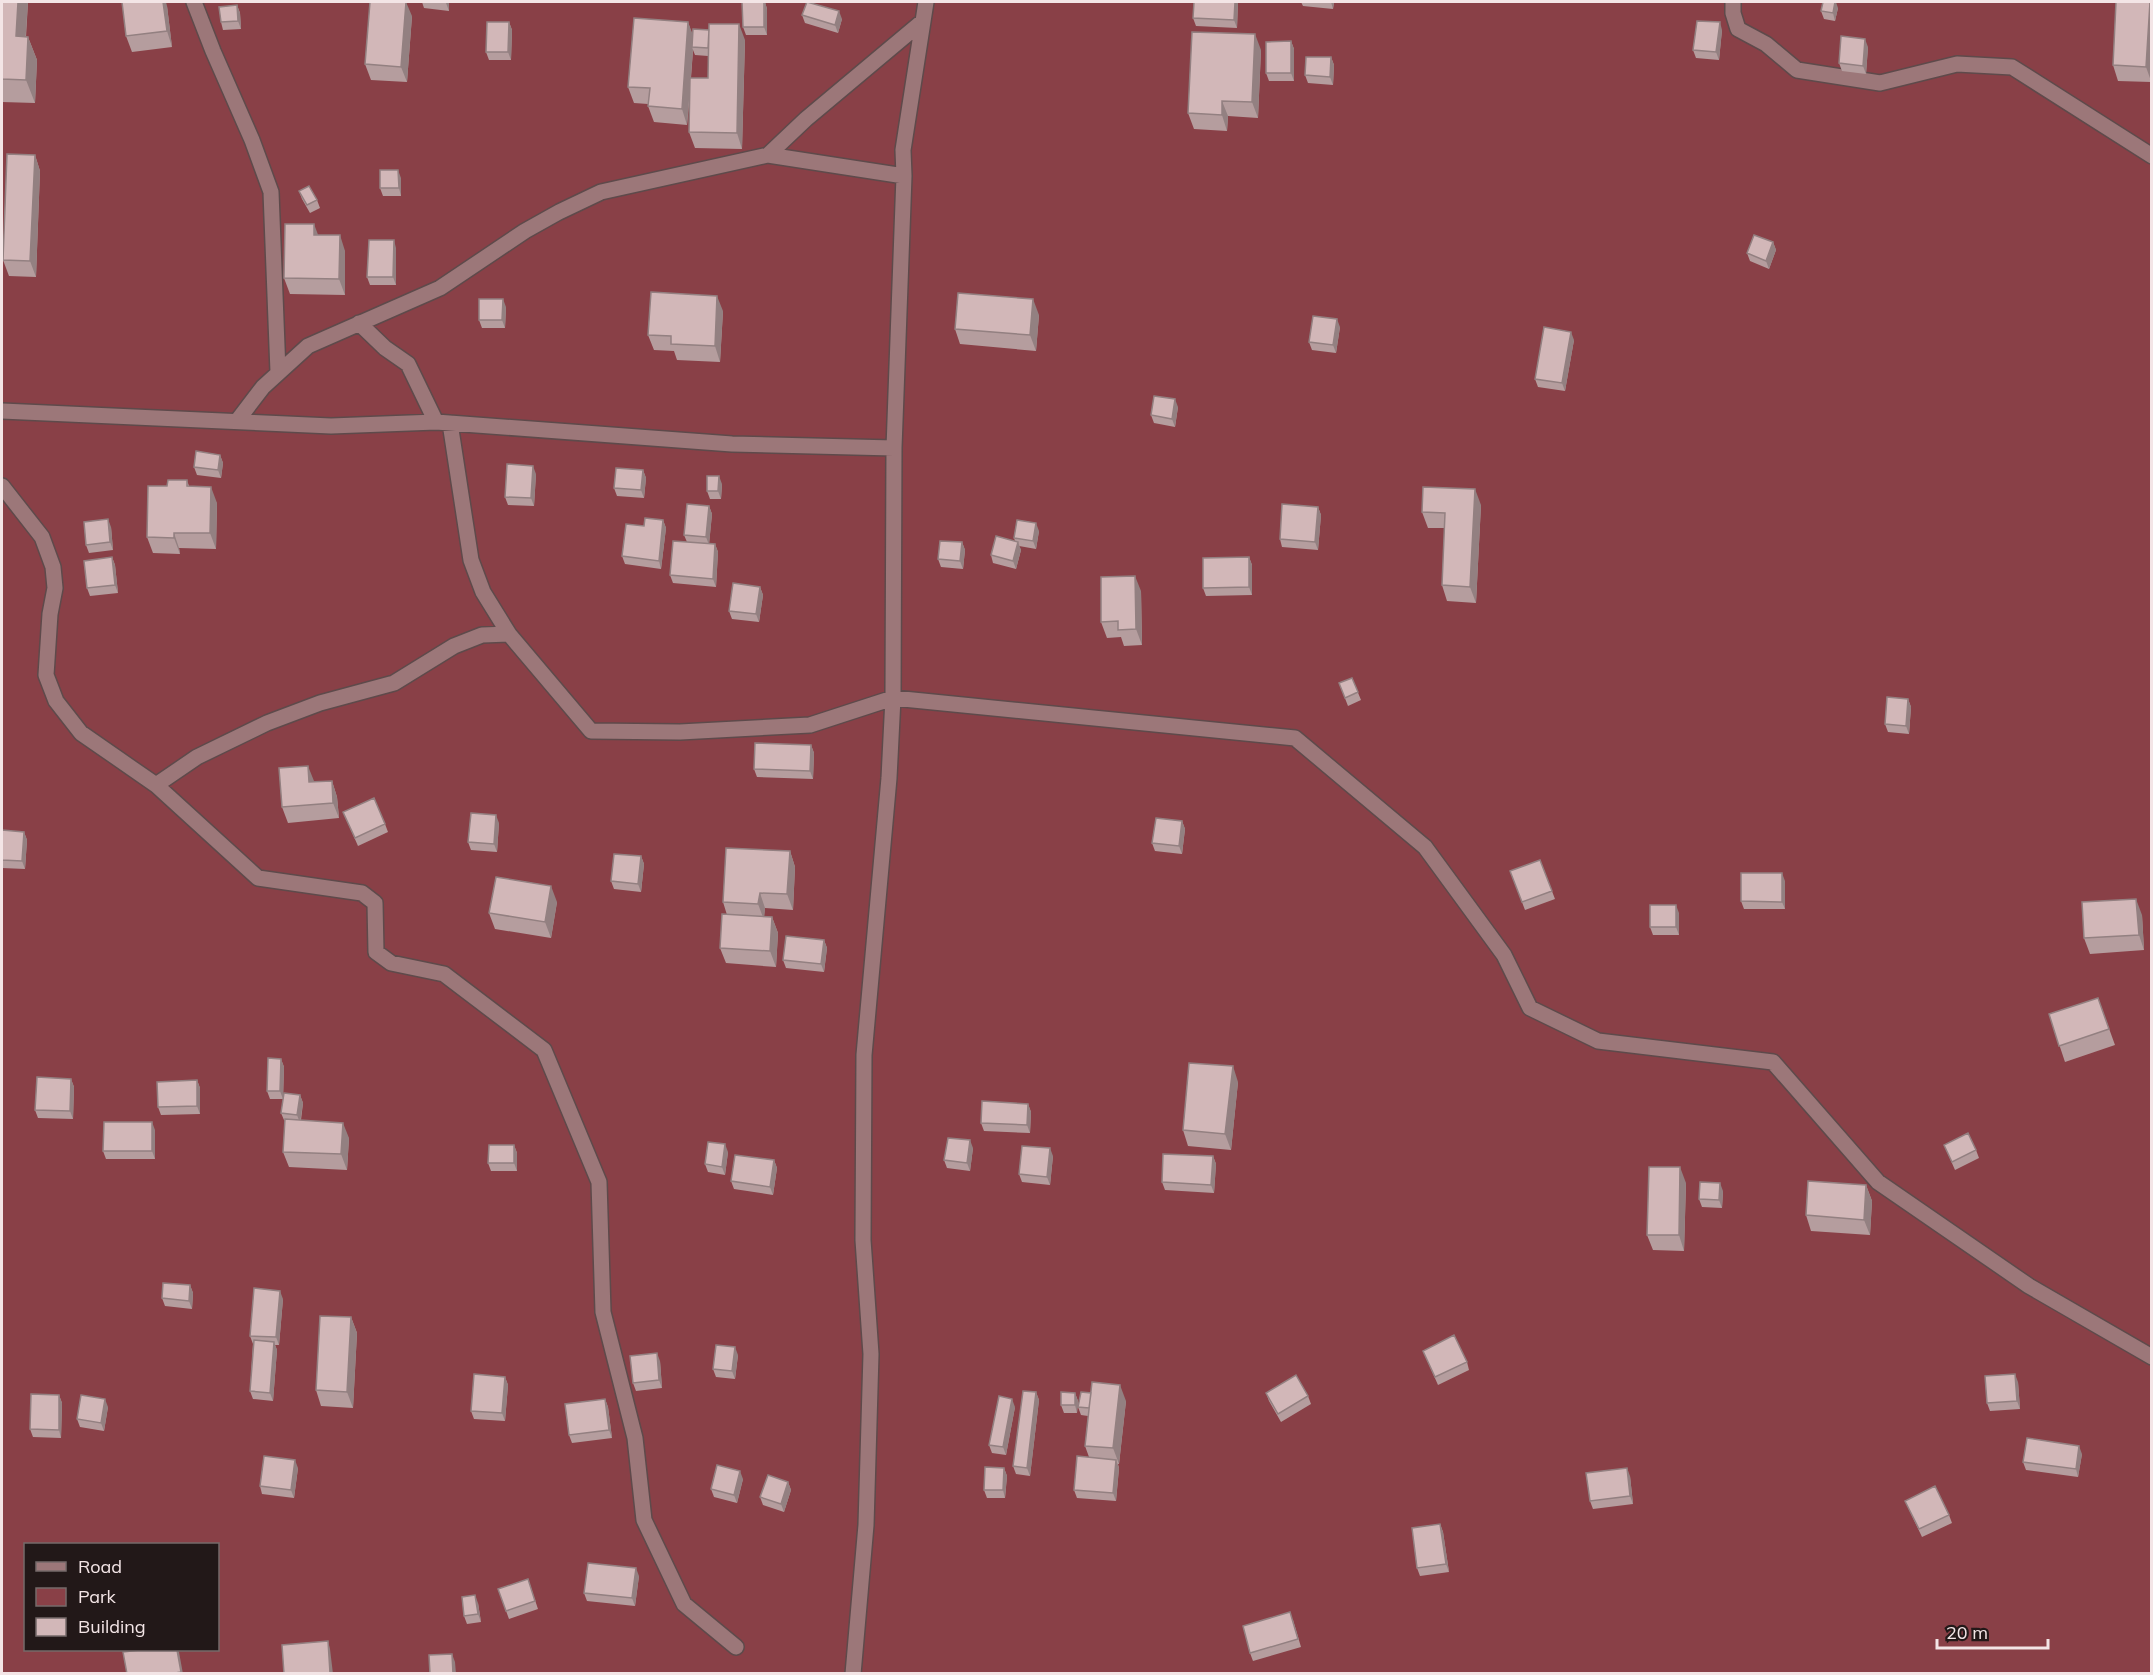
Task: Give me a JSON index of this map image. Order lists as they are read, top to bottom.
{
  "legend": ["Road", "Park", "Building"],
  "scale_bar": "20 m"
}
